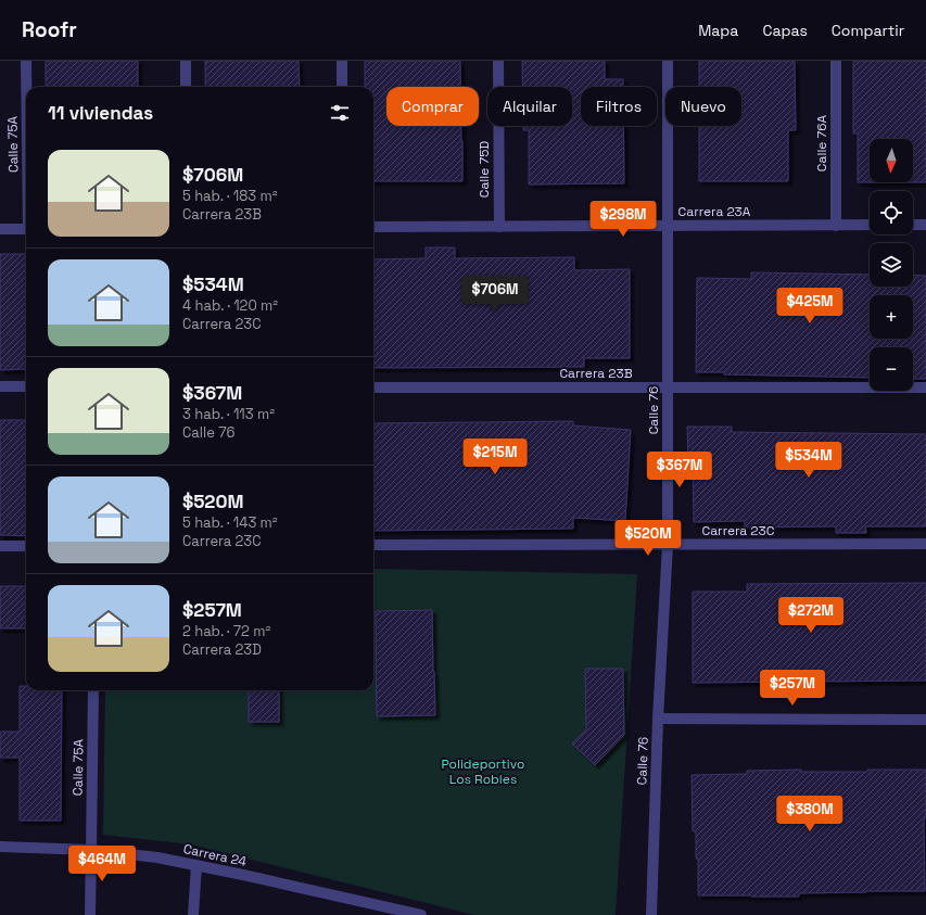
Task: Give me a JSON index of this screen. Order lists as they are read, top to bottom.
{
  "streets": {
    "street": [
      "Calle 76A",
      "Calle 75A",
      "Calle 75D",
      "Carrera 23A",
      "Carrera 23B",
      "Calle 76",
      "Carrera 23C",
      "Carrera 24"
    ]
  },
  "crossings": [
    ["Calle 76A", "Carrera 23A"],
    ["Calle 75A", "Carrera 24"],
    ["Calle 75D", "Carrera 23A"],
    ["Carrera 23A", "Calle 76"],
    ["Carrera 23B", "Calle 76"],
    ["Calle 76", "Carrera 23C"]
  ],
  "parks": ["Polideportivo Los Robles"],
  "north": "bottom",
  "page": {
    "header": "Roofr",
    "nav": ["Mapa", "Capas", "Compartir"],
    "chip": [
      "Comprar",
      "Alquilar",
      "Filtros",
      "Nuevo"
    ],
    "heading": "11 viviendas",
    "map_buttons": ["+", "−"],
    "list": [
      {
        "name": "$706M",
        "note": "5 hab. · 183 m² · Carrera 23B"
      },
      {
        "name": "$534M",
        "note": "4 hab. · 120 m² · Carrera 23C"
      },
      {
        "name": "$367M",
        "note": "3 hab. · 113 m² · Calle 76"
      },
      {
        "name": "$520M",
        "note": "5 hab. · 143 m² · Carrera 23C"
      },
      {
        "name": "$257M",
        "note": "2 hab. · 72 m² · Carrera 23D"
      }
    ],
    "price": [
      "$298M",
      "$706M",
      "$425M",
      "$215M",
      "$534M",
      "$367M",
      "$520M",
      "$272M",
      "$257M",
      "$380M",
      "$464M"
    ]
  }
}
